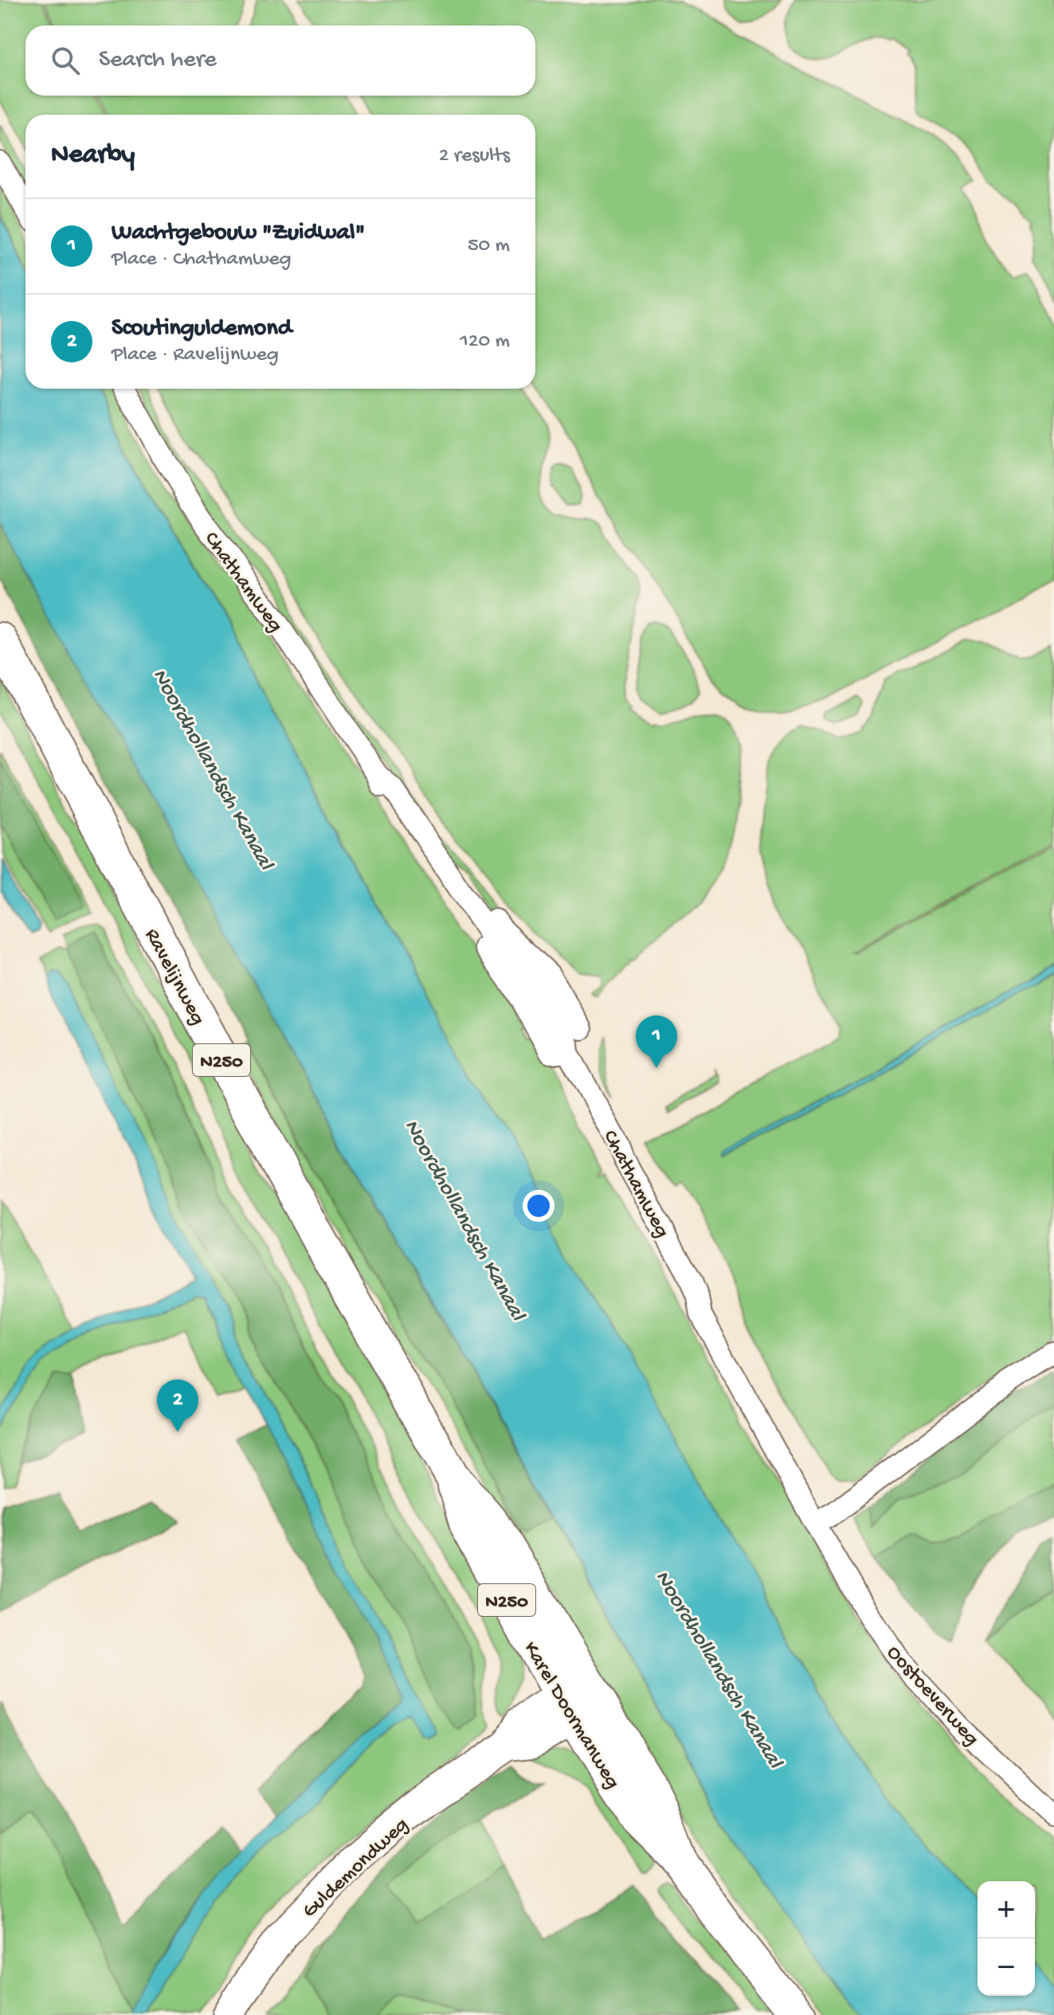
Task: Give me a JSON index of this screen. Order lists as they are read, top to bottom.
{
  "streets": {
    "main road": ["Ravelijnweg", "N250", "Karel Doormanweg"],
    "street": ["Chathamweg", "Oostoeverweg", "Guldemondweg"]
  },
  "crossings": [
    ["Chathamweg", "Oostoeverweg"],
    ["Ravelijnweg", "Karel Doormanweg"],
    ["Karel Doormanweg", "Guldemondweg"]
  ],
  "water": ["Noordhollandsch Kanaal"],
  "page": {
    "search": "Search here",
    "heading": ["Nearby", "2 results"],
    "list": [
      {
        "mark": "1",
        "name": "Wachtgebouw \"Zuidwal\"",
        "note": "Place · Chathamweg",
        "value": "50 m"
      },
      {
        "mark": "2",
        "name": "Scoutinguldemond",
        "note": "Place · Ravelijnweg",
        "value": "120 m"
      }
    ],
    "pins": ["1", "2"],
    "map_buttons": ["+", "−"]
  }
}
